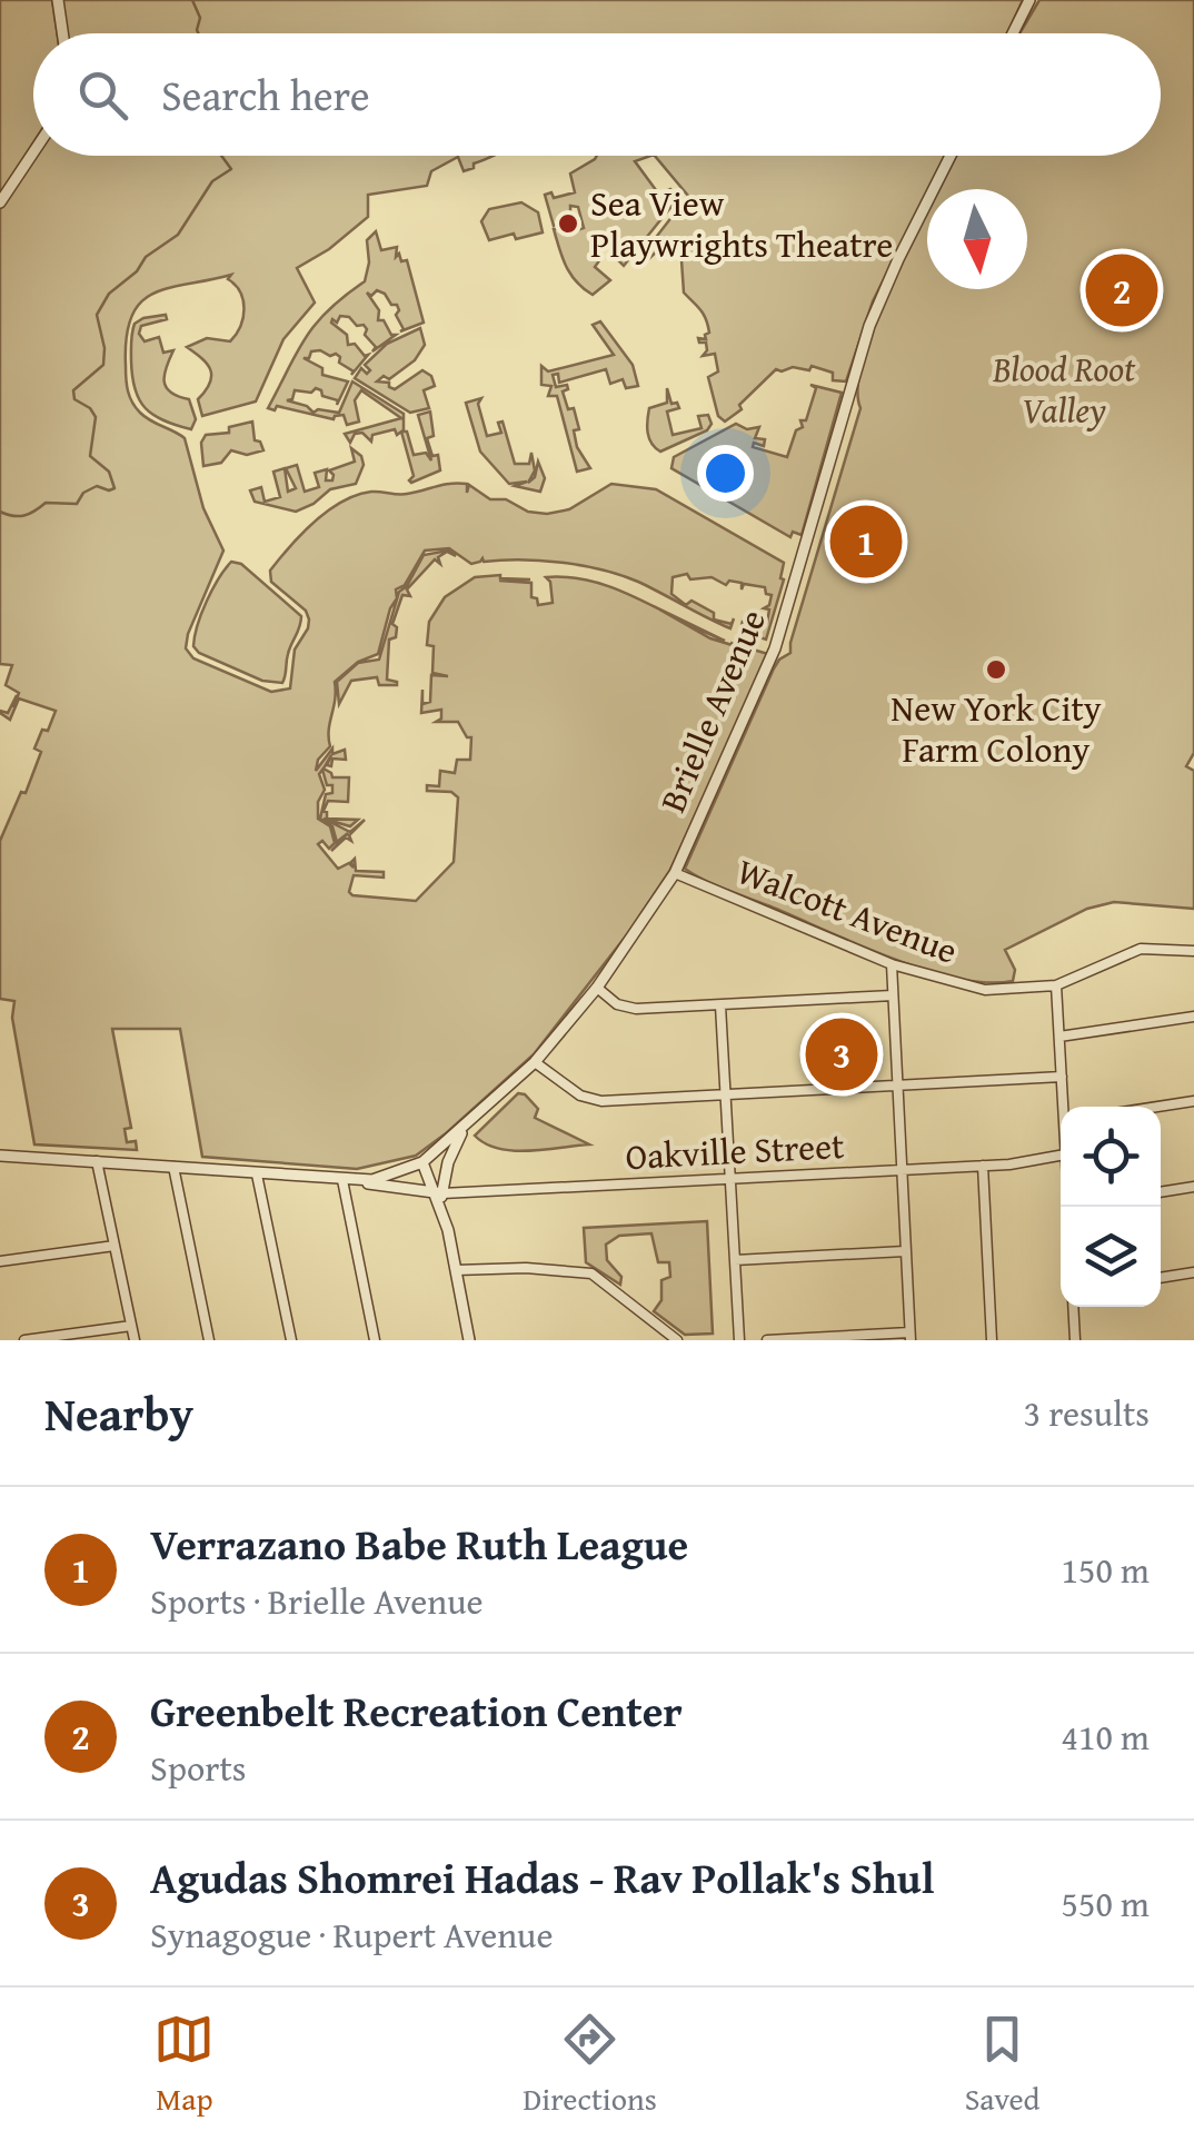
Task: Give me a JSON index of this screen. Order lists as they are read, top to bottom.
{
  "streets": {
    "street": ["Brielle Avenue", "Walcott Avenue", "Oakville Street"]
  },
  "crossings": [
    ["Brielle Avenue", "Walcott Avenue"],
    ["Brielle Avenue", "Oakville Street"]
  ],
  "parks": ["Blood Root Valley"],
  "places": ["Sea View Playwrights Theatre", "New York City Farm Colony"],
  "north": "bottom",
  "page": {
    "search": "Search here",
    "pins": ["2", "1", "3"],
    "heading": ["Nearby", "3 results"],
    "list": [
      {
        "mark": "1",
        "name": "Verrazano Babe Ruth League",
        "note": "Sports · Brielle Avenue",
        "value": "150 m"
      },
      {
        "mark": "2",
        "name": "Greenbelt Recreation Center",
        "note": "Sports",
        "value": "410 m"
      },
      {
        "mark": "3",
        "name": "Agudas Shomrei Hadas - Rav Pollak's Shul",
        "note": "Synagogue · Rupert Avenue",
        "value": "550 m"
      }
    ],
    "nav": ["Map", "Directions", "Saved"]
  }
}
